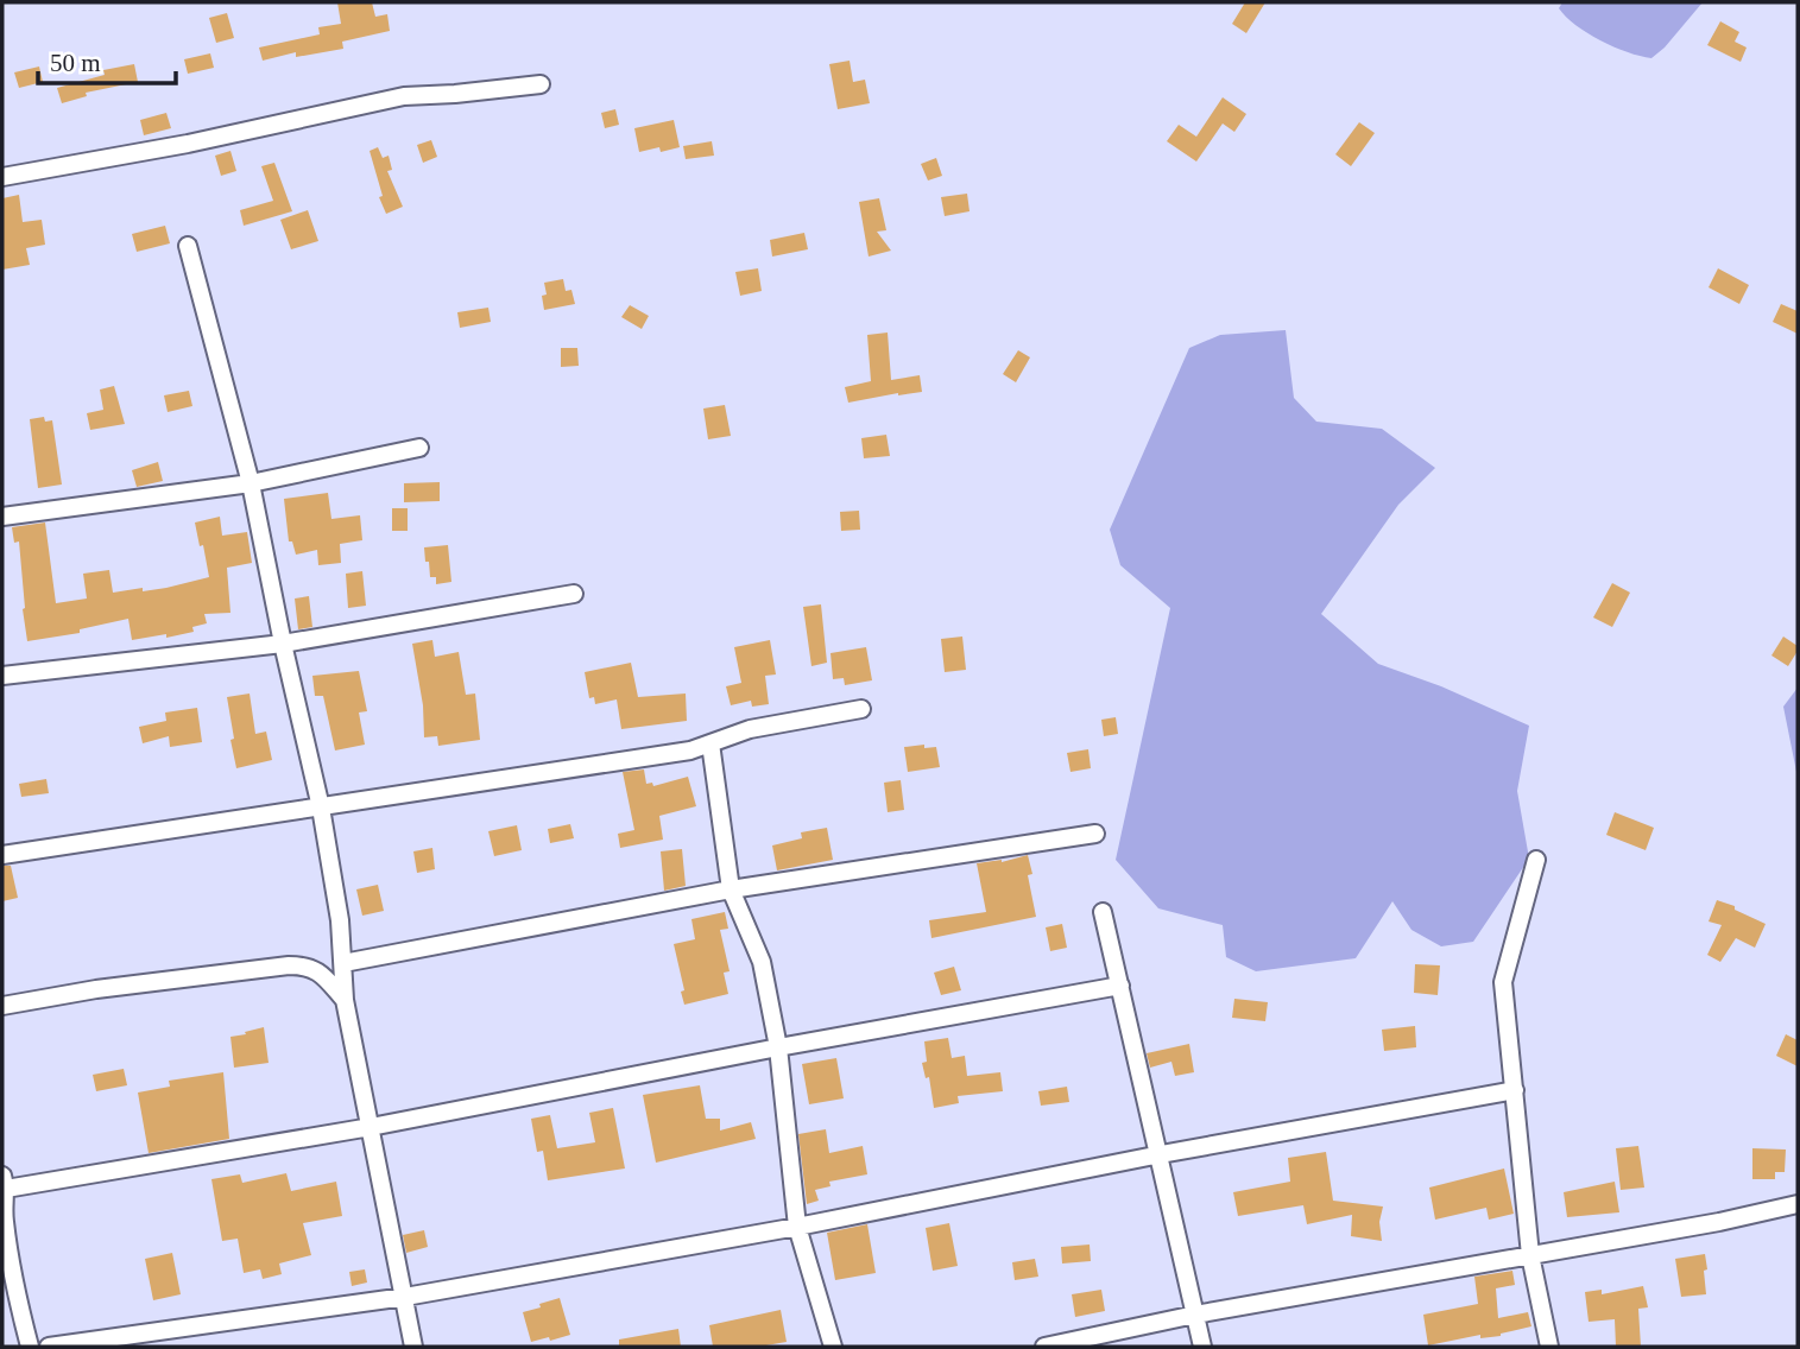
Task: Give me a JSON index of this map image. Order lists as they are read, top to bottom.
{
  "scale_bar": "50 m"
}
